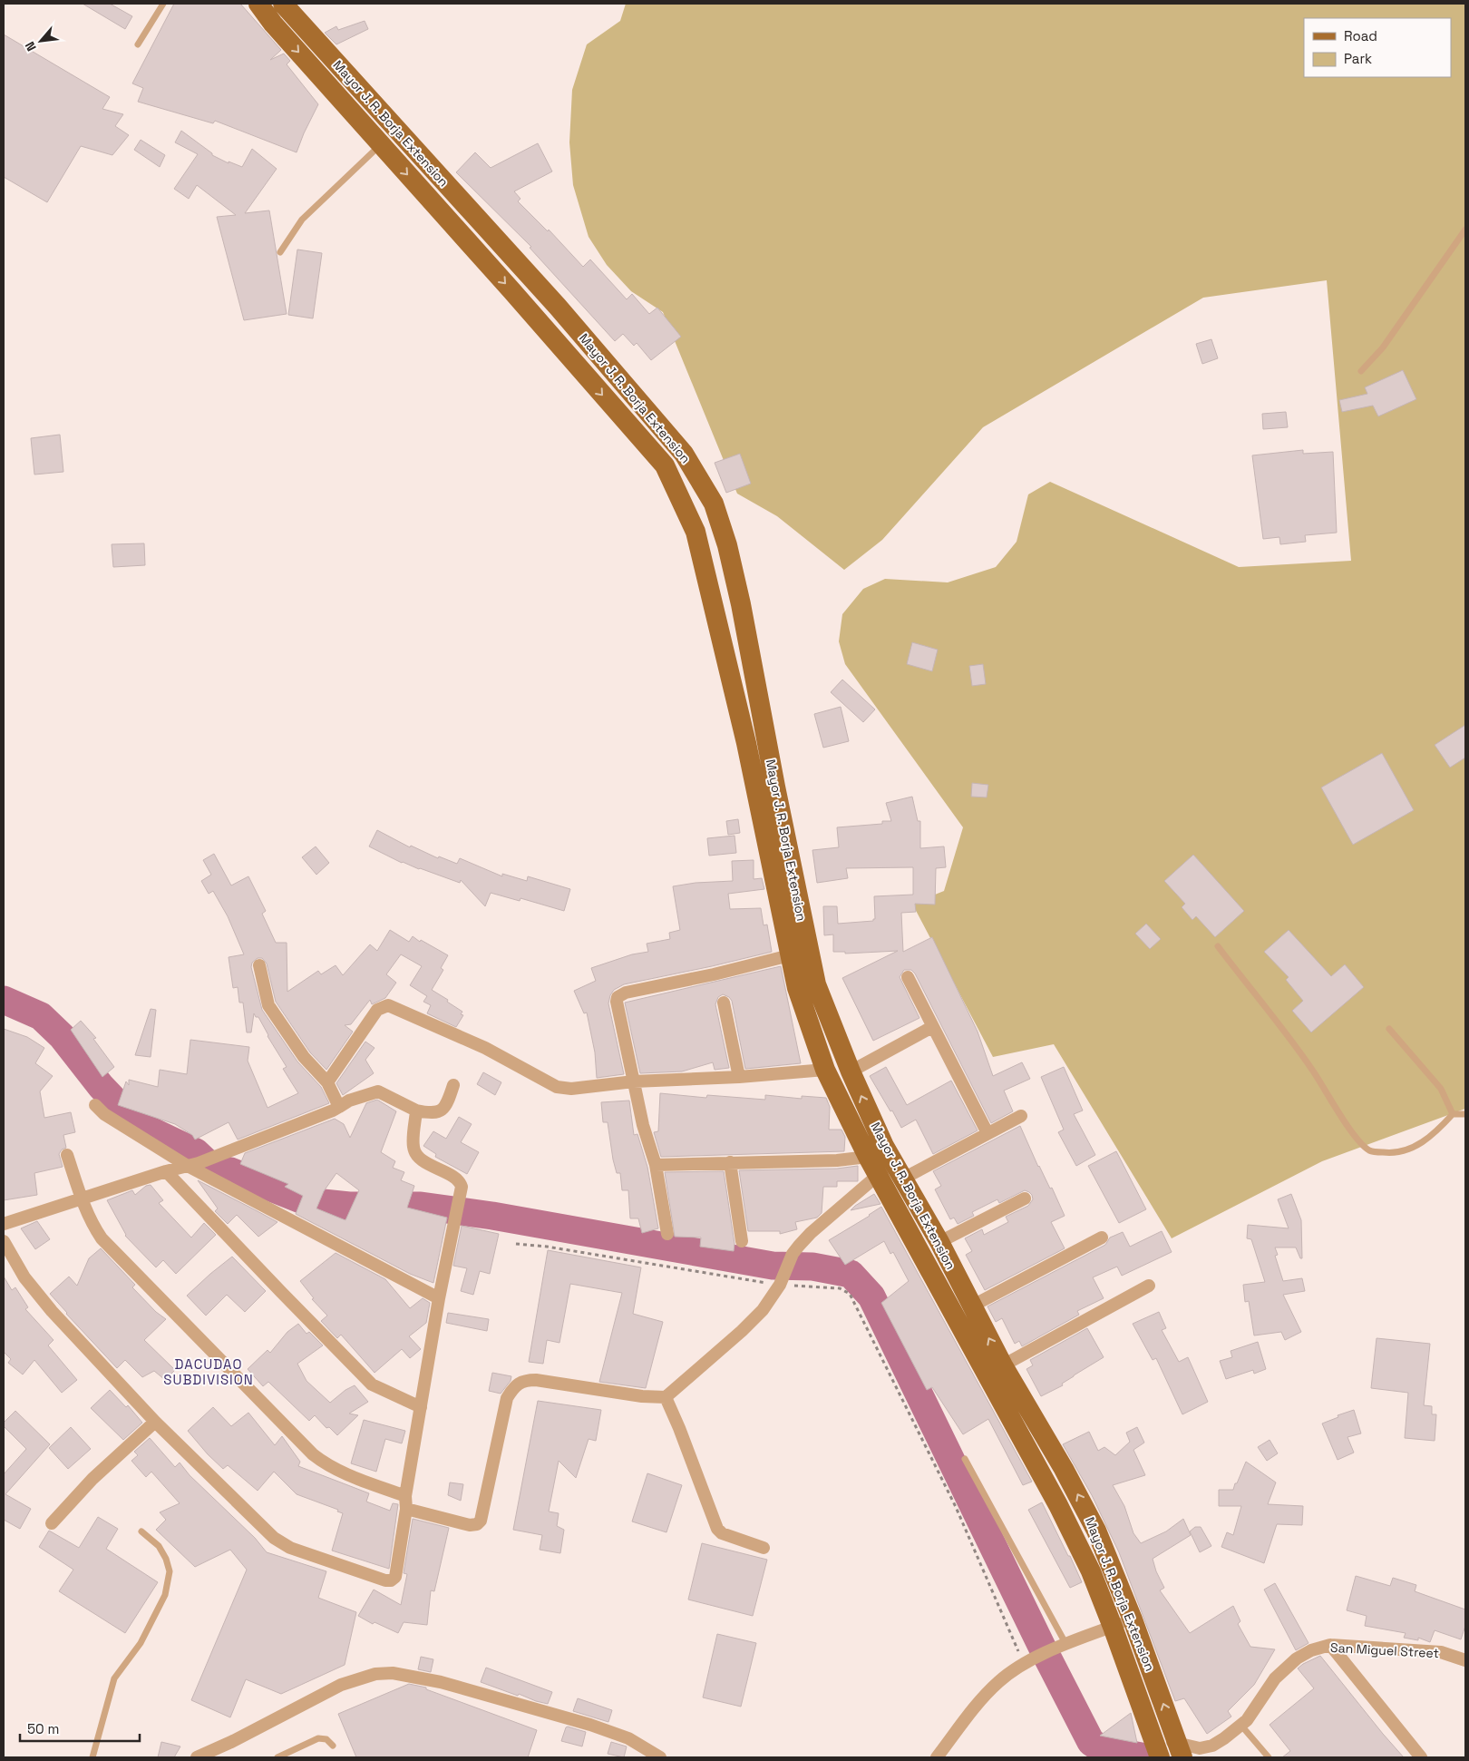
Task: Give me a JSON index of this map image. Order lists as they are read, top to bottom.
{
  "streets": {
    "main road": ["Mayor J. R. Borja Extension"],
    "street": ["San Miguel Street"]
  },
  "crossings": [
    ["Mayor J. R. Borja Extension", "San Miguel Street"]
  ],
  "districts": ["DACUDAO SUBDIVISION"],
  "legend": ["Road", "Park"],
  "scale_bar": "50 m",
  "north": "bottom left"
}
